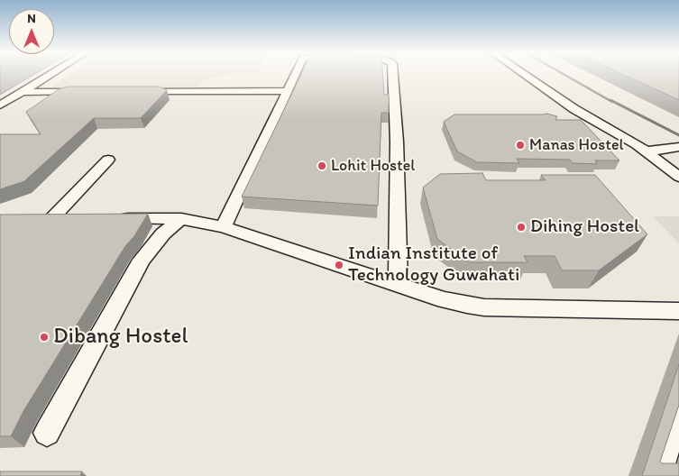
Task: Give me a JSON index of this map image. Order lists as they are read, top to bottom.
{
  "places": [
    "Manas Hostel",
    "Lohit Hostel",
    "Dihing Hostel",
    "Indian Institute of Technology Guwahati",
    "Dibang Hostel"
  ],
  "north": "top"
}
